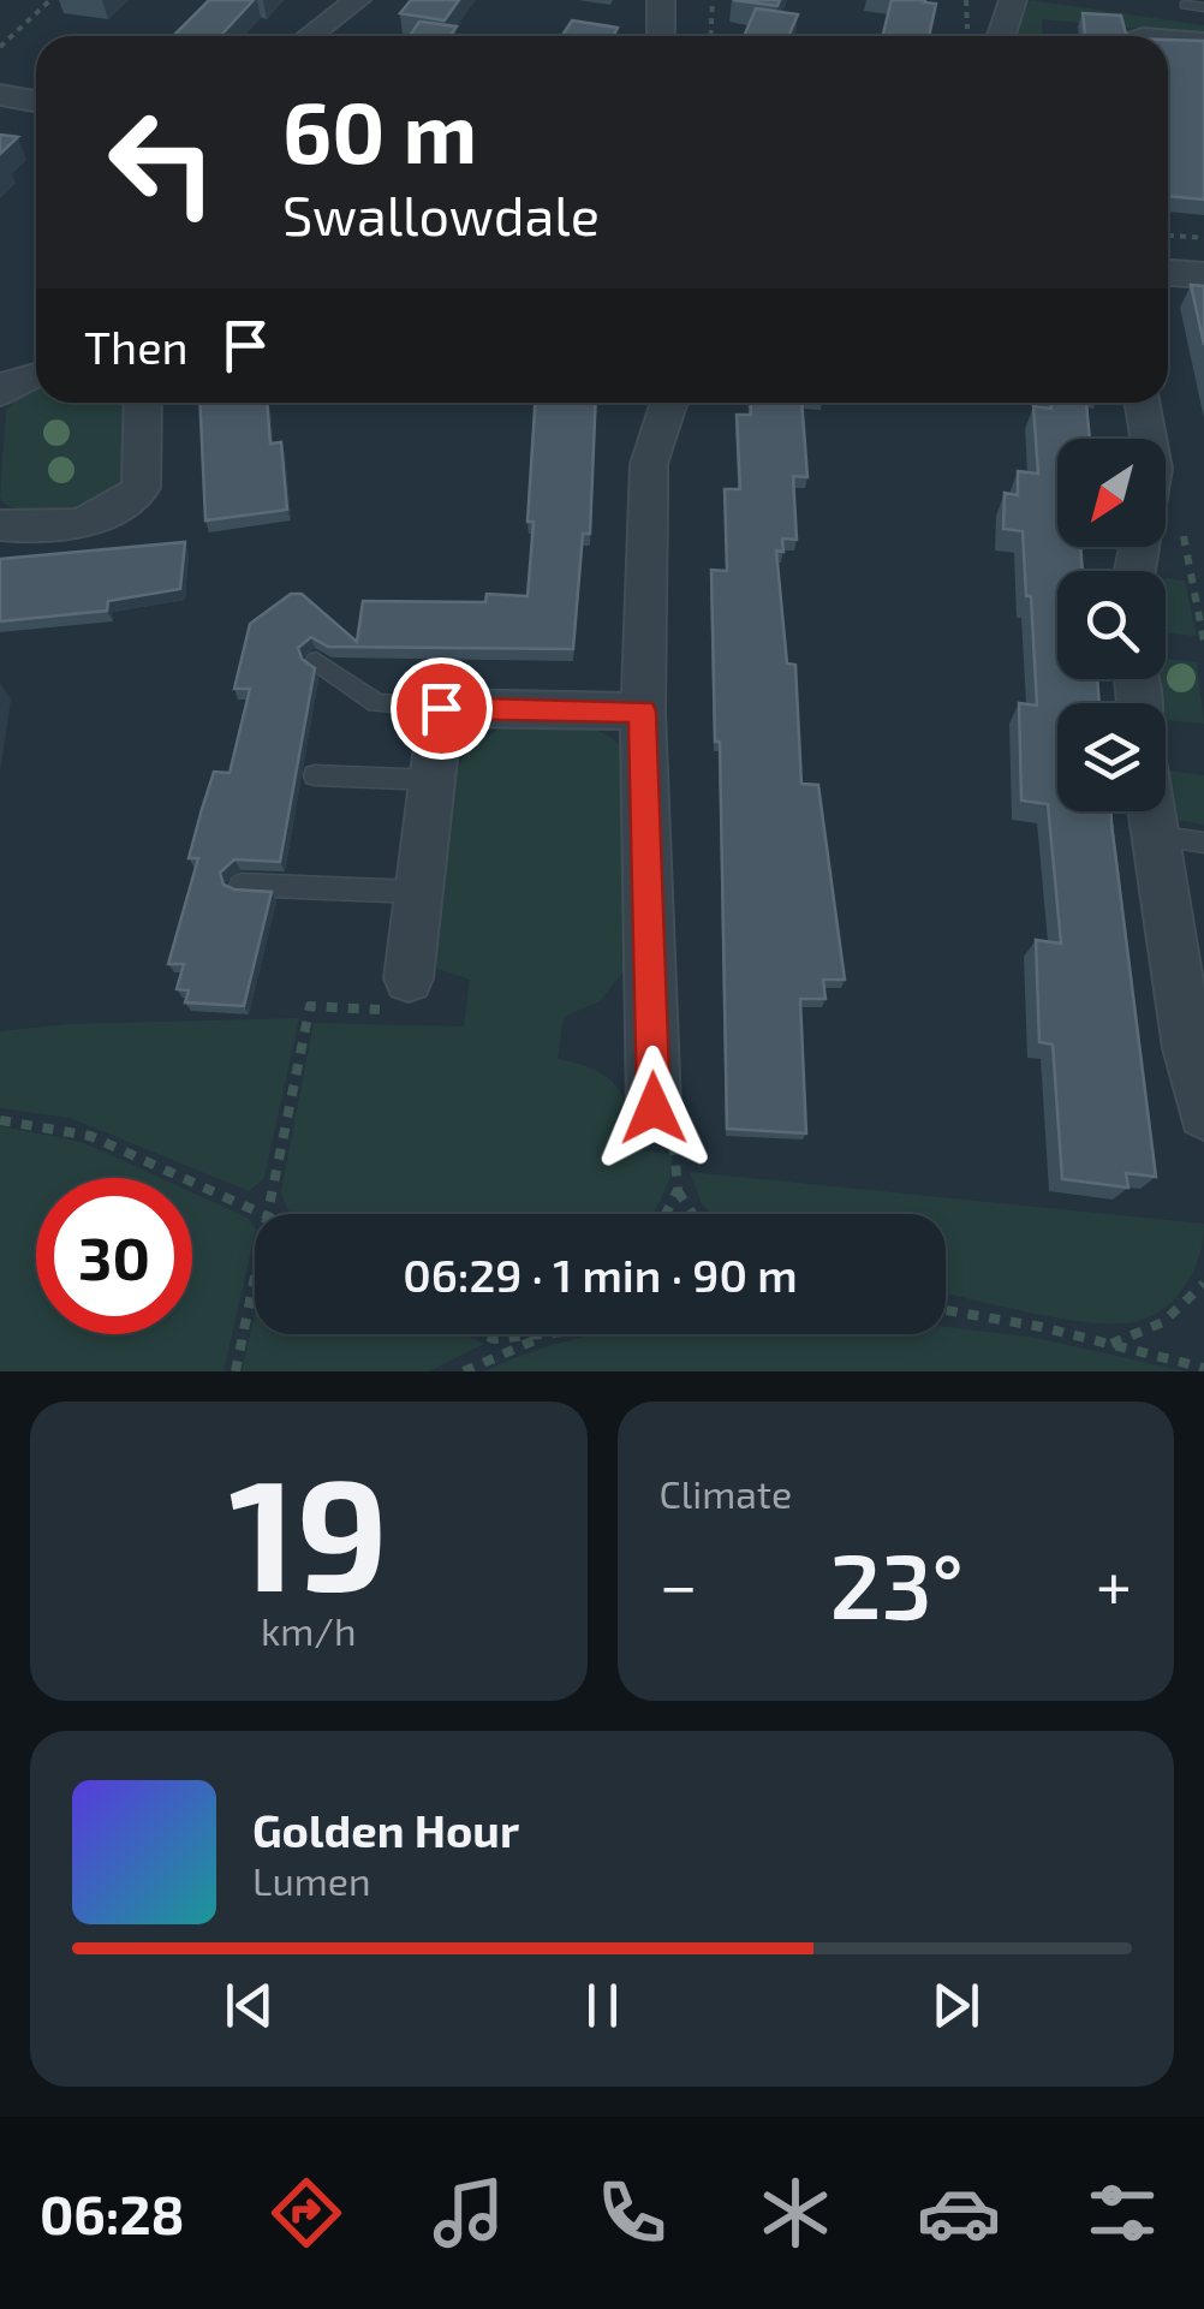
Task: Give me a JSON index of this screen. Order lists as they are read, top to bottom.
{
  "north": "bottom left",
  "page": {
    "turn": ["60 m", "Swallowdale"],
    "then": "Then",
    "limit": "30",
    "trip": "06:29 · 1 min · 90 m",
    "tile": [
      ["19", "km/h"],
      "Climate"
    ],
    "heat": ["−", "23°", "+"],
    "song": ["Golden Hour", "Lumen"],
    "tabs": "06:28"
  }
}
